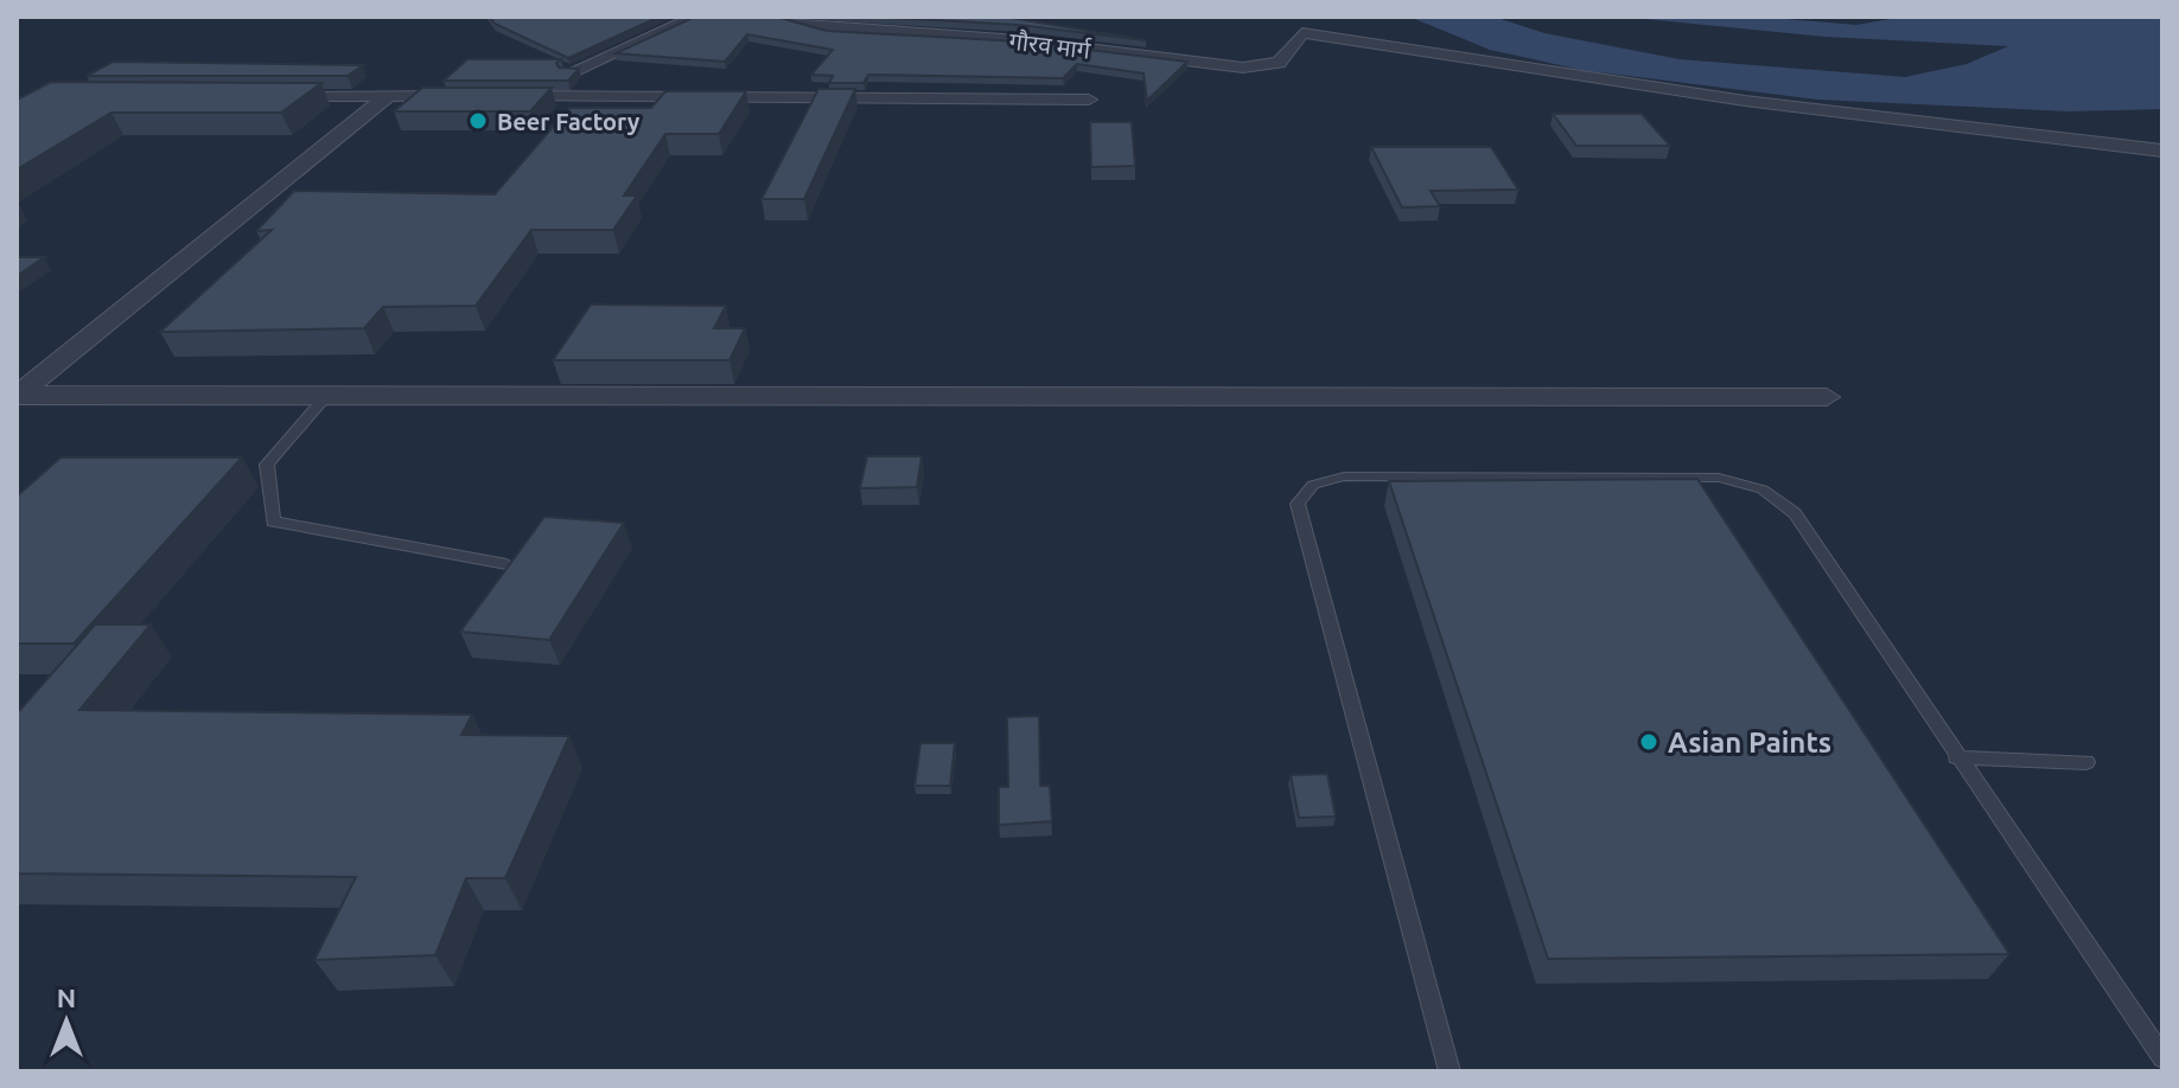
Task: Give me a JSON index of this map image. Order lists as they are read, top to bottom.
{
  "streets": {
    "street": ["गौरव मार्ग"]
  },
  "places": ["Beer Factory", "Asian Paints"],
  "north": "top"
}
